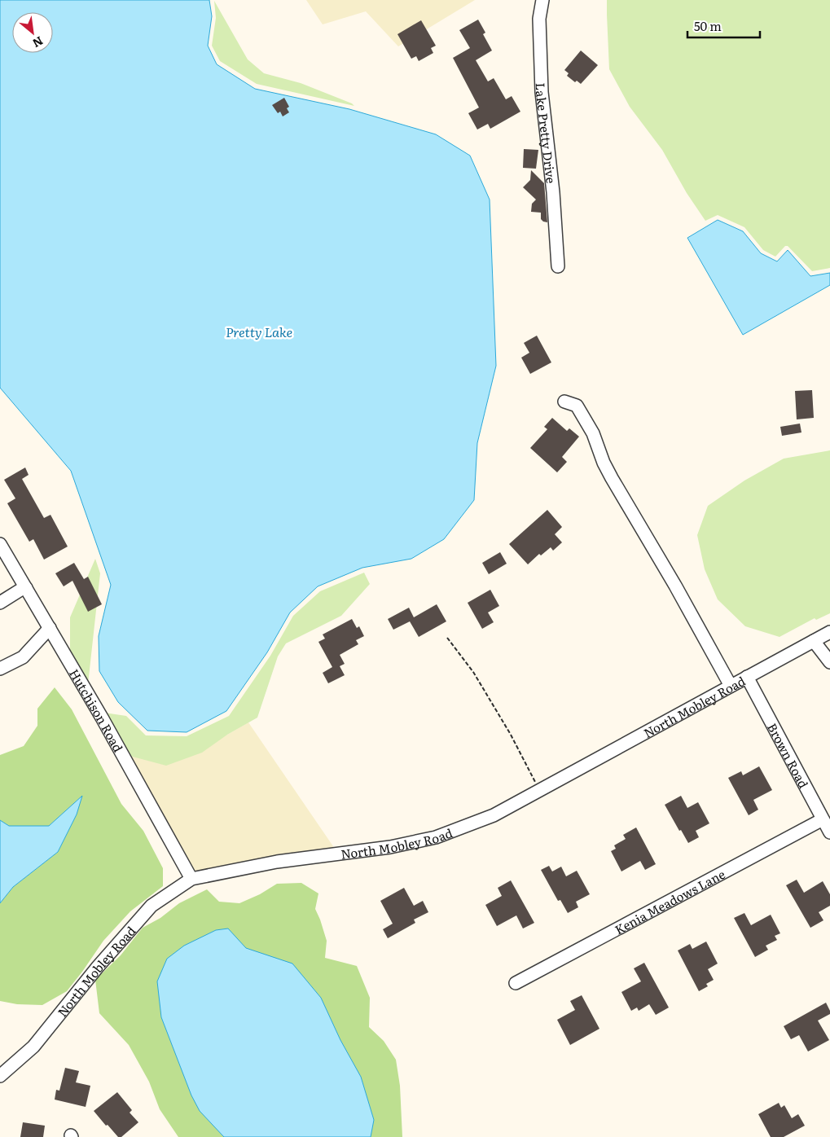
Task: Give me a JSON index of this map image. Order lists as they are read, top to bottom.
{
  "streets": {
    "street": [
      "Lake Pretty Drive",
      "North Mobley Road",
      "Hutchison Road",
      "Brown Road",
      "Kenia Meadows Lane"
    ]
  },
  "crossings": [
    ["North Mobley Road", "Hutchison Road"],
    ["North Mobley Road", "Brown Road"],
    ["Brown Road", "Kenia Meadows Lane"]
  ],
  "water": ["Pretty Lake"],
  "scale_bar": "50 m",
  "north": "bottom right"
}
